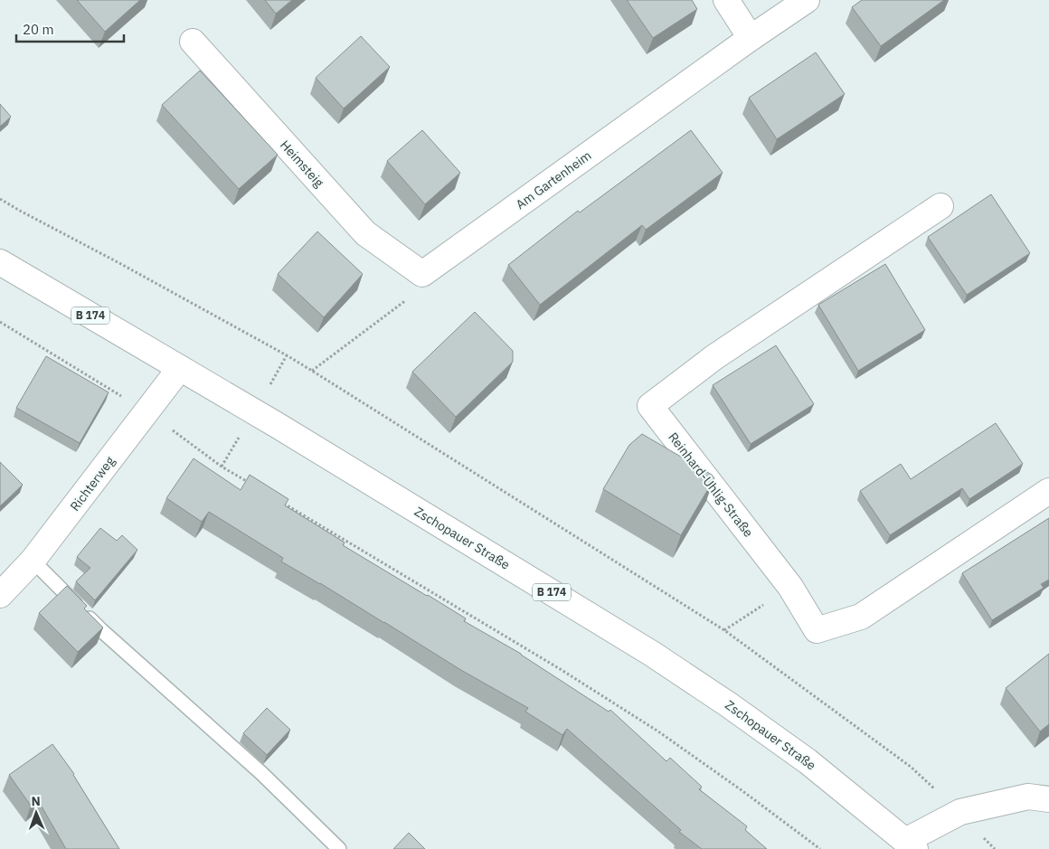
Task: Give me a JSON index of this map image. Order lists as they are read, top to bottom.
{
  "streets": {
    "street": [
      "Heimsteig",
      "Am Gartenheim",
      "B 174",
      "Richterweg",
      "Reinhard-Uhlig-Straße",
      "Zschopauer Straße"
    ]
  },
  "crossings": [
    ["Heimsteig", "Am Gartenheim"],
    ["Richterweg", "Zschopauer Straße"]
  ],
  "scale_bar": "20 m",
  "north": "top"
}
